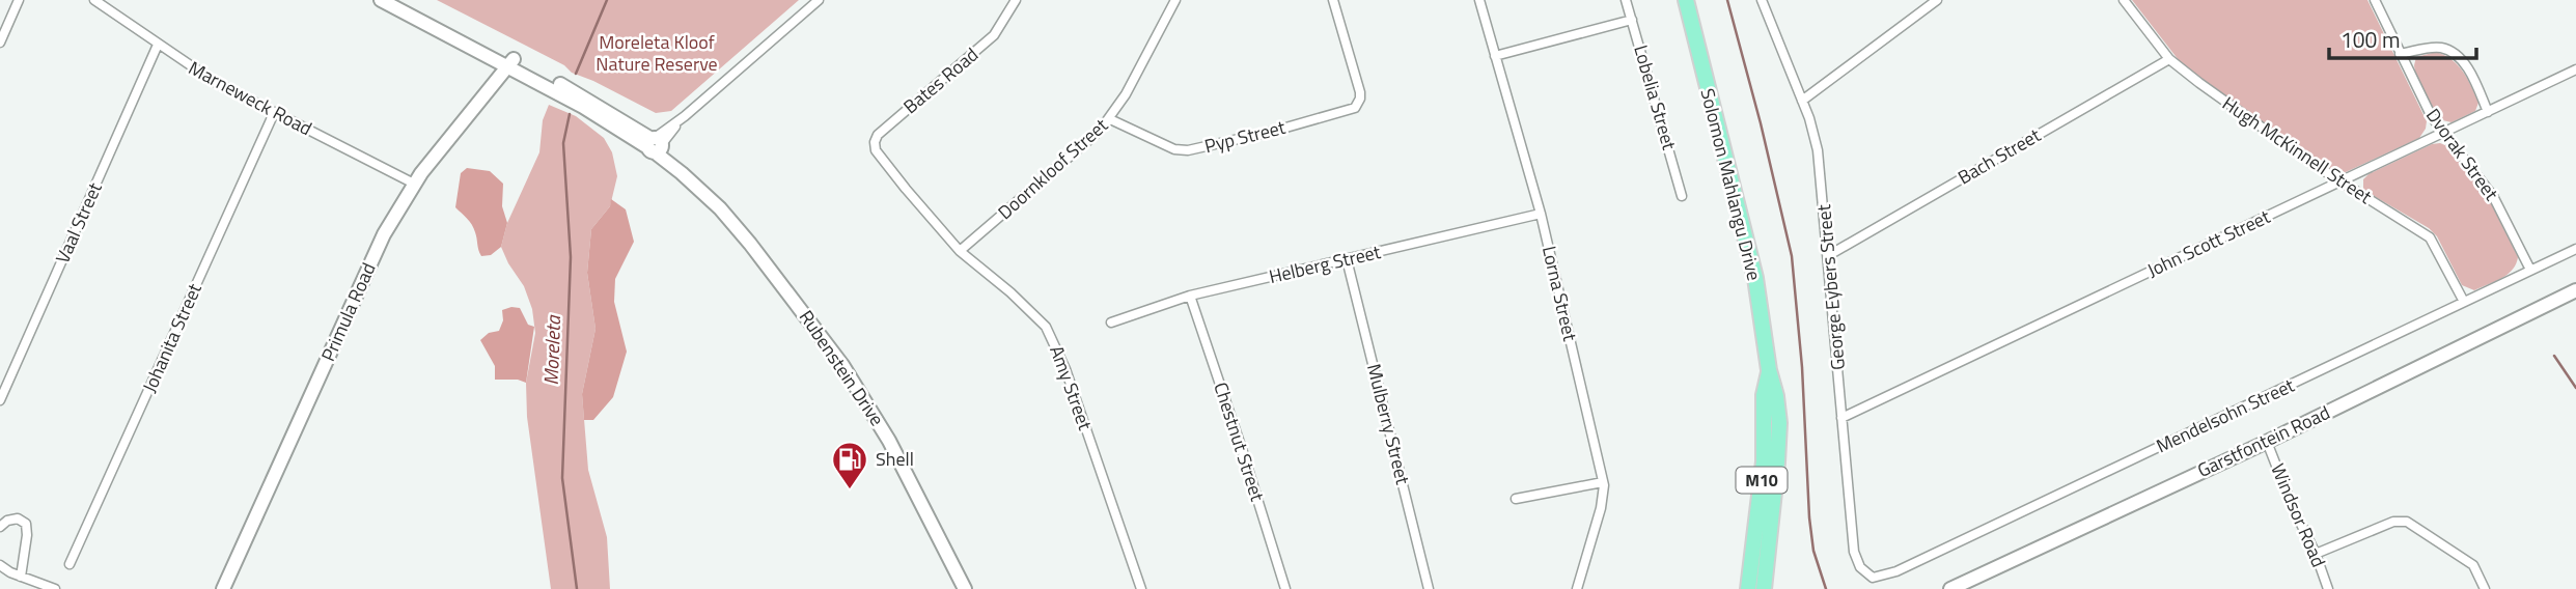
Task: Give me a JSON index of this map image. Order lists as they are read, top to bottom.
{
  "streets": {
    "main road": ["Solomon Mahlangu Drive", "M10"],
    "street": [
      "Bates Road",
      "Lobelia Street",
      "Marneweck Road",
      "Pyp Street",
      "Hugh McKinnell Street",
      "Dvorak Street",
      "Bach Street",
      "Doornkloof Street",
      "Vaal Street",
      "John Scott Street",
      "Helberg Street",
      "George Eybers Street",
      "Lorna Street",
      "Primula Road",
      "Johanita Street",
      "Rubenstein Drive",
      "Amy Street",
      "Mendelsohn Street",
      "Mulberry Street",
      "Chestnut Street",
      "Garstfontein Road",
      "Windsor Road"
    ]
  },
  "crossings": [
    ["Bates Road", "Amy Street"],
    ["Marneweck Road", "Vaal Street"],
    ["Marneweck Road", "Primula Road"],
    ["Marneweck Road", "Johanita Street"],
    ["Pyp Street", "Doornkloof Street"],
    ["Hugh McKinnell Street", "Bach Street"],
    ["Hugh McKinnell Street", "John Scott Street"],
    ["Hugh McKinnell Street", "Mendelsohn Street"],
    ["Dvorak Street", "John Scott Street"],
    ["Dvorak Street", "Mendelsohn Street"],
    ["Bach Street", "George Eybers Street"],
    ["Doornkloof Street", "Amy Street"],
    ["John Scott Street", "George Eybers Street"],
    ["Helberg Street", "Lorna Street"],
    ["Helberg Street", "Mulberry Street"],
    ["Helberg Street", "Chestnut Street"],
    ["George Eybers Street", "Mendelsohn Street"],
    ["Primula Road", "Rubenstein Drive"],
    ["Garstfontein Road", "Windsor Road"]
  ],
  "water": ["Moreleta"],
  "parks": ["Moreleta Kloof Nature Reserve"],
  "places": {
    "fuel station": ["Shell"]
  },
  "scale_bar": "100 m"
}
